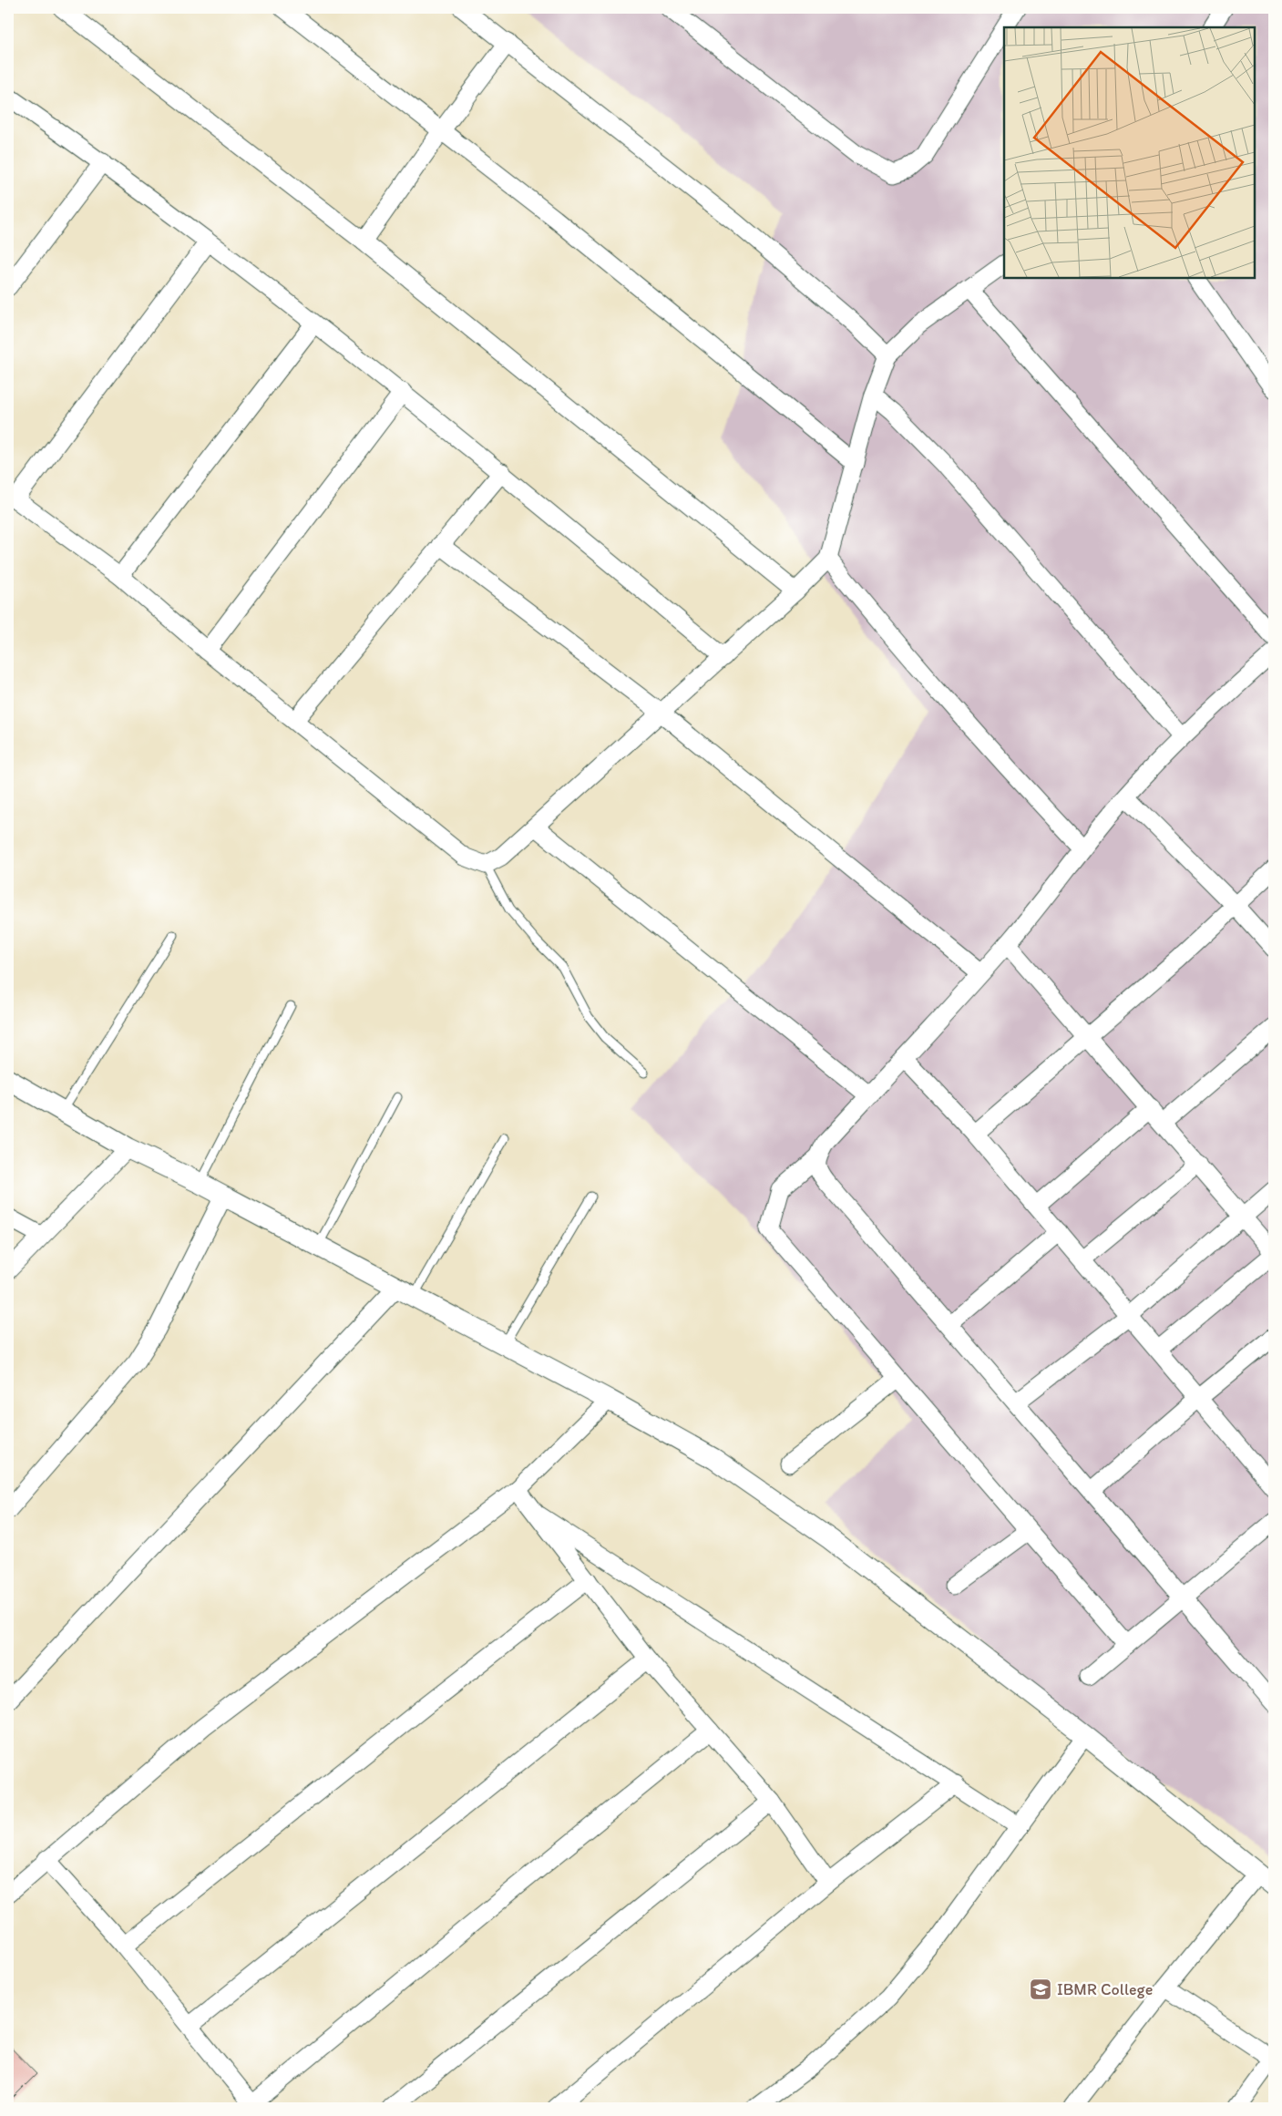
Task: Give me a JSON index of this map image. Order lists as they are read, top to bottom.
{
  "places": {
    "school or university": ["IBMR College"]
  }
}
